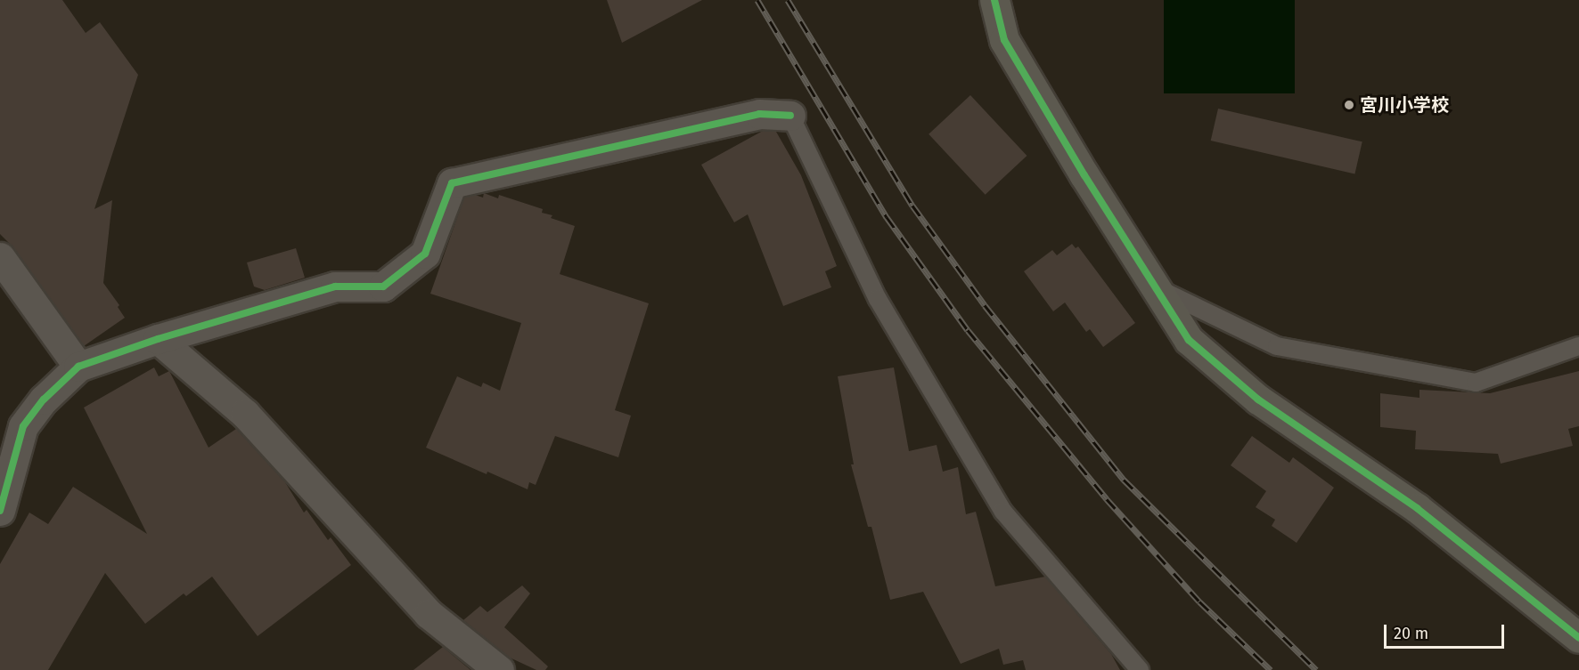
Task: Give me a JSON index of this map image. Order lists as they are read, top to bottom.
{
  "places": ["宮川小学校"],
  "scale_bar": "20 m"
}
